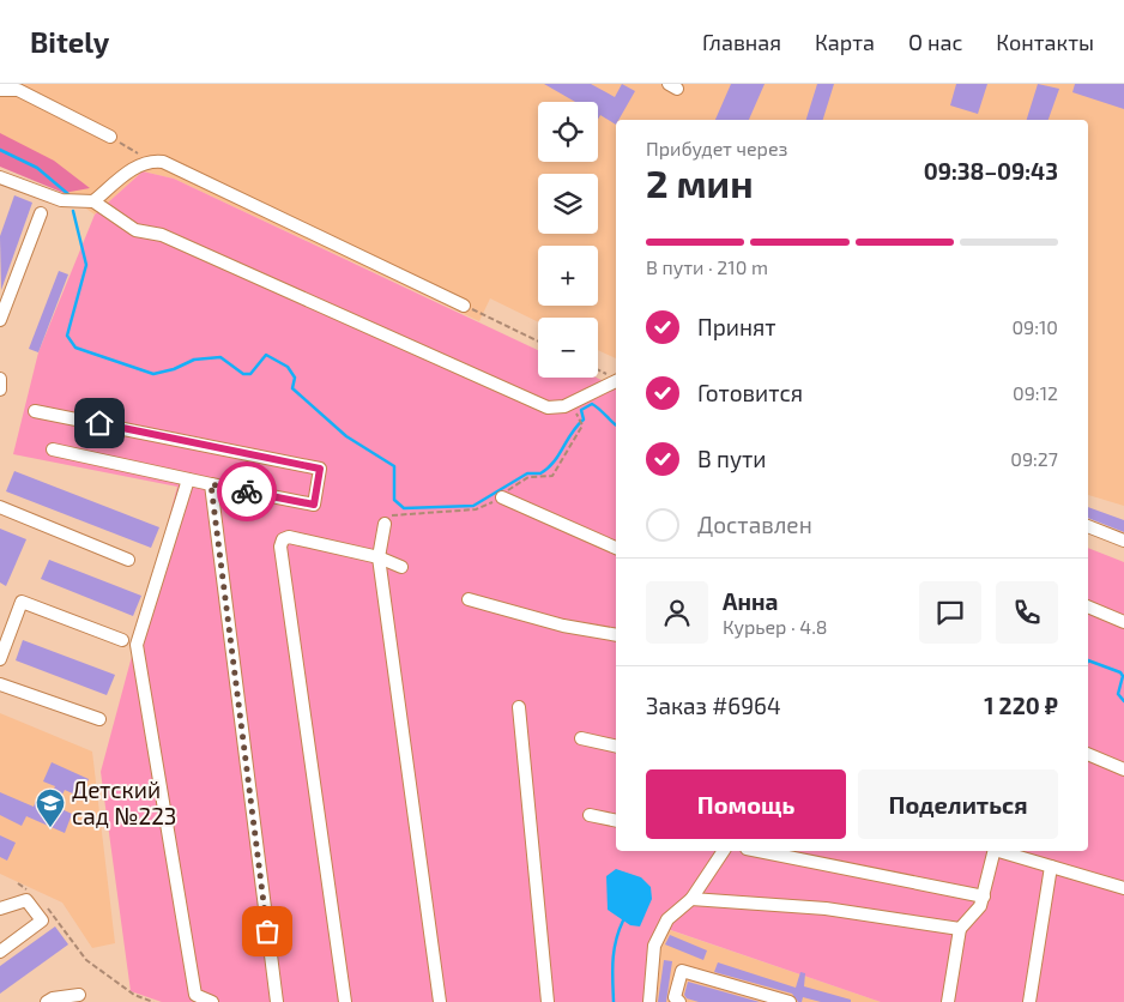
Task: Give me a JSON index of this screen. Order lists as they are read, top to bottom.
{
  "places": {
    "school or university": ["Детский сад №223"]
  },
  "page": {
    "header": "Bitely",
    "nav": [
      "Главная",
      "Карта",
      "О нас",
      "Контакты"
    ],
    "map_buttons": ["+", "−"],
    "heading": ["2 мин", "Прибудет через", "09:38–09:43"],
    "panel": [
      "Анна",
      "Курьер · 4.8",
      "Заказ #6964",
      "1 220 ₽"
    ],
    "bar": "В пути · 210 m",
    "list": [
      ["Принят", "09:10"],
      ["Готовится", "09:12"],
      ["В пути", "09:27"],
      "Доставлен"
    ],
    "buttons": ["Помощь", "Поделиться"]
  }
}
